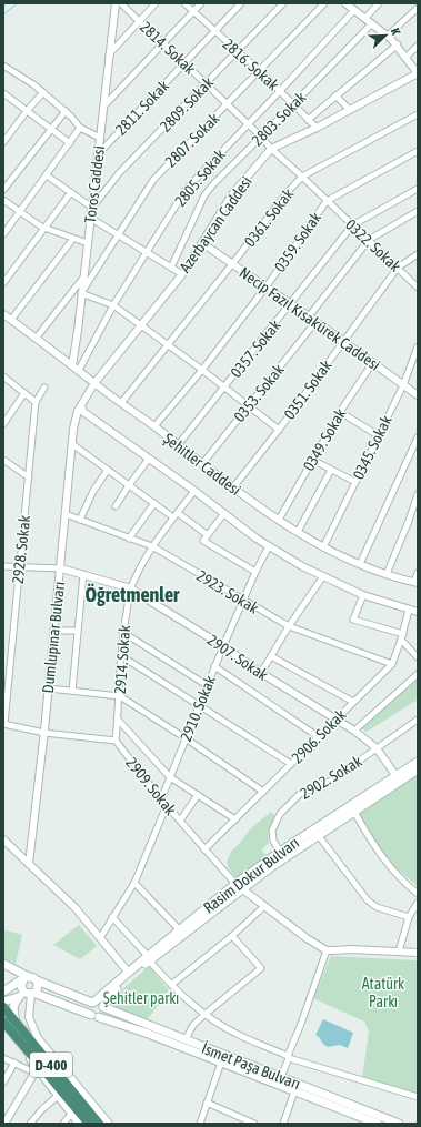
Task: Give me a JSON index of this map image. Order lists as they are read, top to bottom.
{
  "streets": {
    "highway": ["D-400"],
    "main road": ["Rasim Dokur Bulvarı", "İsmet Paşa Bulvarı"],
    "street": [
      "2814. Sokak",
      "2816. Sokak",
      "2809. Sokak",
      "2811. Sokak",
      "2803. Sokak",
      "2807. Sokak",
      "2805. Sokak",
      "Toros Caddesi",
      "0361. Sokak",
      "Azerbaycan Caddesi",
      "0359. Sokak",
      "0322. Sokak",
      "Necip Fazıl Kısakürek Caddesi",
      "0357. Sokak",
      "0351. Sokak",
      "0353. Sokak",
      "0349. Sokak",
      "0345. Sokak",
      "Şehitler Caddesi",
      "2928. Sokak",
      "2923. Sokak",
      "Dumlupınar Bulvarı",
      "2907. Sokak",
      "2914. Sokak",
      "2910. Sokak",
      "2906. Sokak",
      "2902. Sokak",
      "2909. Sokak"
    ]
  },
  "crossings": [
    ["2814. Sokak", "2809. Sokak"],
    ["2814. Sokak", "2811. Sokak"],
    ["2814. Sokak", "2803. Sokak"],
    ["2814. Sokak", "2807. Sokak"],
    ["2814. Sokak", "2805. Sokak"],
    ["2814. Sokak", "Azerbaycan Caddesi"],
    ["2814. Sokak", "0322. Sokak"],
    ["2816. Sokak", "2809. Sokak"],
    ["2816. Sokak", "2811. Sokak"],
    ["2816. Sokak", "2803. Sokak"],
    ["2816. Sokak", "2807. Sokak"],
    ["2816. Sokak", "2805. Sokak"],
    ["2816. Sokak", "Azerbaycan Caddesi"],
    ["2809. Sokak", "Toros Caddesi"],
    ["2811. Sokak", "Toros Caddesi"],
    ["2807. Sokak", "Toros Caddesi"],
    ["2805. Sokak", "Şehitler Caddesi"],
    ["Toros Caddesi", "Şehitler Caddesi"],
    ["0361. Sokak", "0322. Sokak"],
    ["0361. Sokak", "Necip Fazıl Kısakürek Caddesi"],
    ["0361. Sokak", "Şehitler Caddesi"],
    ["Azerbaycan Caddesi", "0322. Sokak"],
    ["Azerbaycan Caddesi", "Necip Fazıl Kısakürek Caddesi"],
    ["Azerbaycan Caddesi", "Şehitler Caddesi"],
    ["Azerbaycan Caddesi", "Dumlupınar Bulvarı"],
    ["0359. Sokak", "0322. Sokak"],
    ["0359. Sokak", "Necip Fazıl Kısakürek Caddesi"],
    ["0359. Sokak", "Şehitler Caddesi"],
    ["0322. Sokak", "0357. Sokak"],
    ["0322. Sokak", "0351. Sokak"],
    ["Necip Fazıl Kısakürek Caddesi", "0357. Sokak"],
    ["Necip Fazıl Kısakürek Caddesi", "0351. Sokak"],
    ["Necip Fazıl Kısakürek Caddesi", "0353. Sokak"],
    ["Necip Fazıl Kısakürek Caddesi", "0349. Sokak"],
    ["Necip Fazıl Kısakürek Caddesi", "0345. Sokak"],
    ["0357. Sokak", "Şehitler Caddesi"],
    ["0351. Sokak", "Şehitler Caddesi"],
    ["0353. Sokak", "Şehitler Caddesi"],
    ["0349. Sokak", "Şehitler Caddesi"],
    ["0345. Sokak", "Şehitler Caddesi"],
    ["2923. Sokak", "Dumlupınar Bulvarı"],
    ["2923. Sokak", "2914. Sokak"],
    ["2923. Sokak", "2910. Sokak"],
    ["2923. Sokak", "2906. Sokak"],
    ["Dumlupınar Bulvarı", "2907. Sokak"],
    ["2907. Sokak", "2914. Sokak"],
    ["2907. Sokak", "2910. Sokak"],
    ["2907. Sokak", "2906. Sokak"],
    ["2907. Sokak", "2902. Sokak"],
    ["2907. Sokak", "Rasim Dokur Bulvarı"],
    ["2914. Sokak", "2909. Sokak"],
    ["2910. Sokak", "2909. Sokak"],
    ["2906. Sokak", "2909. Sokak"],
    ["2902. Sokak", "Rasim Dokur Bulvarı"],
    ["2909. Sokak", "Rasim Dokur Bulvarı"],
    ["Rasim Dokur Bulvarı", "İsmet Paşa Bulvarı"]
  ],
  "districts": ["Öğretmenler"],
  "parks": ["Atatürk Parkı", "Şehitler parkı"],
  "north": "top right"
}
